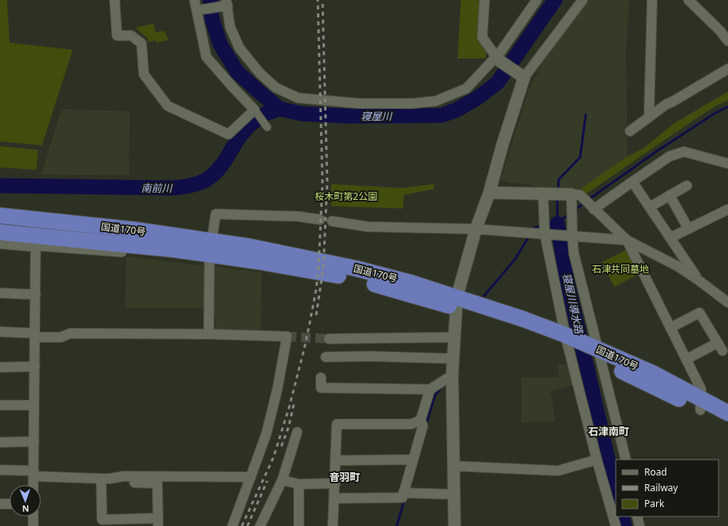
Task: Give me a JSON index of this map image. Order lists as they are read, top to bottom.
{
  "streets": {
    "highway": ["国道170号"]
  },
  "districts": ["石津南町", "音羽町"],
  "water": ["寝屋川", "南前川", "寝屋川導水路"],
  "parks": ["桜木町第2公園", "石津共同墓地"],
  "legend": ["Road", "Railway", "Park"],
  "north": "bottom"
}
